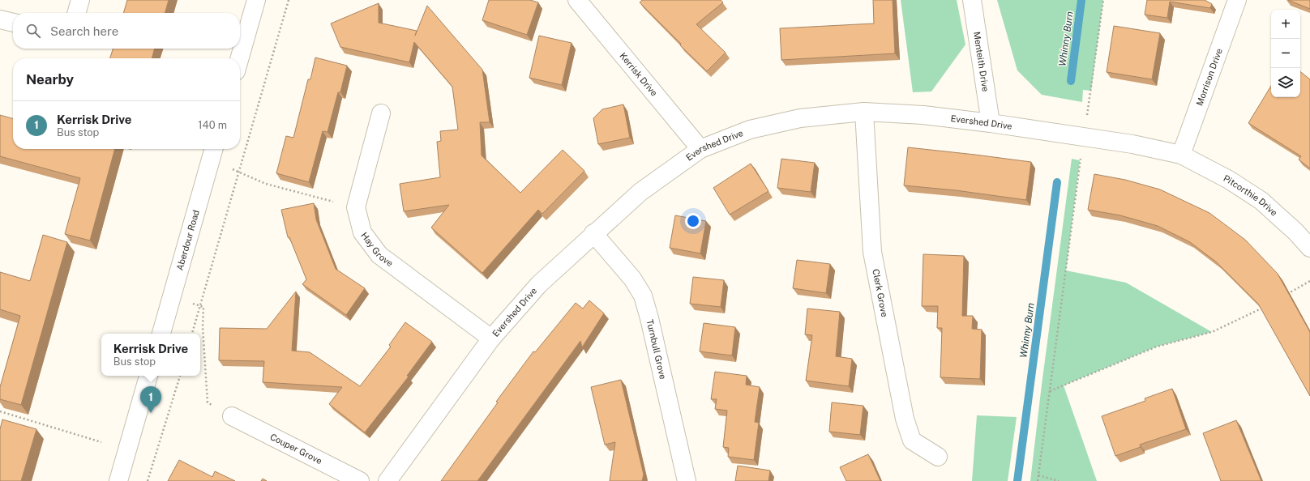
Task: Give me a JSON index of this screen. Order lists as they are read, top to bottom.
{
  "streets": {
    "street": [
      "Menteith Drive",
      "Kerrisk Drive",
      "Morrison Drive",
      "Evershed Drive",
      "Pitcorthie Drive",
      "Aberdour Road",
      "Hay Grove",
      "Clerk Grove",
      "Turnbull Grove",
      "Couper Grove"
    ]
  },
  "crossings": [
    ["Menteith Drive", "Evershed Drive"],
    ["Kerrisk Drive", "Evershed Drive"],
    ["Morrison Drive", "Evershed Drive"],
    ["Morrison Drive", "Pitcorthie Drive"],
    ["Evershed Drive", "Pitcorthie Drive"],
    ["Evershed Drive", "Hay Grove"],
    ["Evershed Drive", "Clerk Grove"],
    ["Evershed Drive", "Turnbull Grove"]
  ],
  "water": ["Whinny Burn"],
  "page": {
    "map_buttons": ["+", "−"],
    "search": "Search here",
    "heading": "Nearby",
    "list": [
      {
        "mark": "1",
        "name": "Kerrisk Drive",
        "note": "Bus stop",
        "value": "140 m"
      }
    ],
    "popup": ["Kerrisk Drive", "Bus stop"],
    "pins": "1"
  }
}
